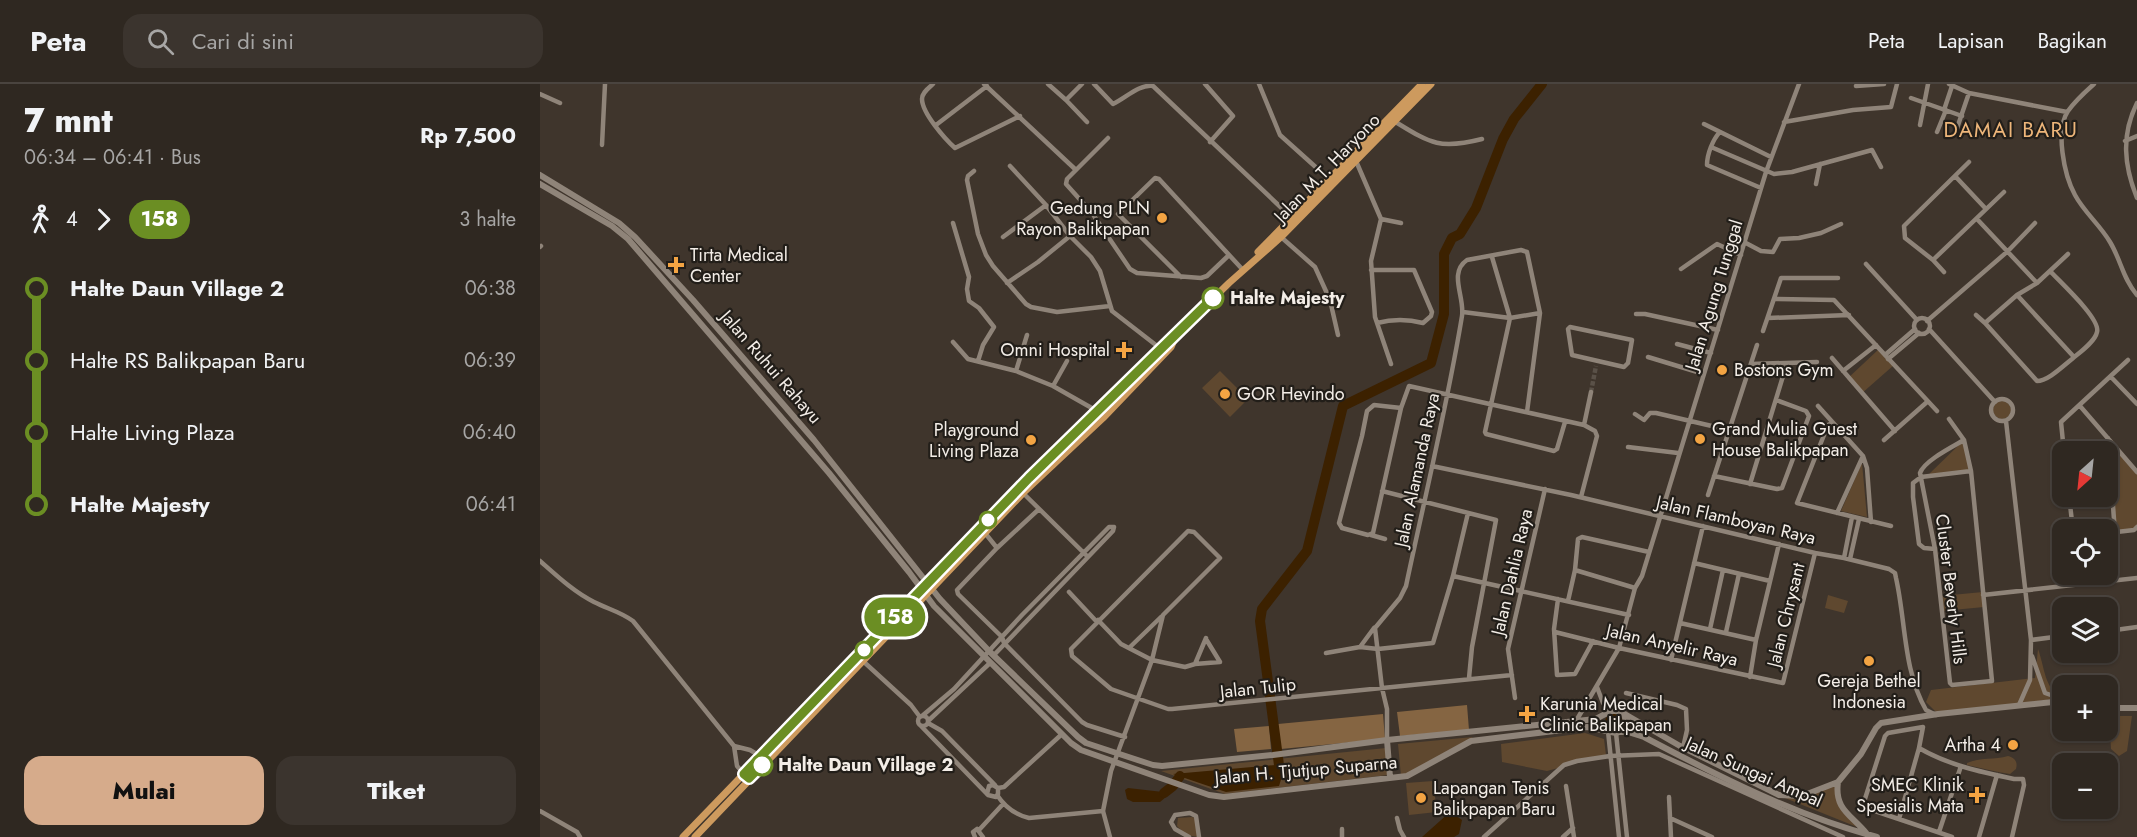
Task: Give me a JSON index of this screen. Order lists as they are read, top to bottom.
{
  "streets": {
    "main road": [
      "Jalan M.T. Haryono",
      "Jalan Ruhui Rahayu",
      "Jalan H. Tjutjup Suparna",
      "Jalan Sungai Ampal"
    ],
    "street": [
      "Jalan Agung Tunggal",
      "Jalan Alamanda Raya",
      "Jalan Flamboyan Raya",
      "Jalan Dahlia Raya",
      "Cluster Beverly Hills",
      "Jalan Chrysant",
      "Jalan Anyelir Raya",
      "Jalan Tulip"
    ]
  },
  "crossings": [
    ["Jalan M.T. Haryono", "Jalan Ruhui Rahayu"],
    ["Jalan M.T. Haryono", "Jalan H. Tjutjup Suparna"],
    ["Jalan Agung Tunggal", "Jalan Flamboyan Raya"],
    ["Jalan Agung Tunggal", "Jalan Anyelir Raya"],
    ["Jalan Agung Tunggal", "Jalan H. Tjutjup Suparna"],
    ["Jalan Ruhui Rahayu", "Jalan H. Tjutjup Suparna"],
    ["Jalan Alamanda Raya", "Jalan Flamboyan Raya"],
    ["Jalan Flamboyan Raya", "Jalan Dahlia Raya"],
    ["Jalan Flamboyan Raya", "Jalan Chrysant"],
    ["Jalan Chrysant", "Jalan Anyelir Raya"],
    ["Jalan H. Tjutjup Suparna", "Jalan Sungai Ampal"]
  ],
  "districts": ["DAMAI BARU"],
  "places": {
    "other": [
      "Gedung PLN Rayon Balikpapan",
      "Halte Majesty",
      "Bostons Gym",
      "GOR Hevindo",
      "Grand Mulia Guest House Balikpapan",
      "Playground Living Plaza",
      "Gereja Bethel Indonesia",
      "Artha 4",
      "Halte Daun Village 2",
      "Lapangan Tenis Balikpapan Baru"
    ],
    "health": [
      "Tirta Medical Center",
      "Omni Hospital",
      "Karunia Medical Clinic Balikpapan",
      "SMEC Klinik Spesialis Mata"
    ]
  },
  "lines": ["bus line 158"],
  "north": "bottom left",
  "page": {
    "header": "Peta",
    "search": "Cari di sini",
    "nav": ["Peta", "Lapisan", "Bagikan"],
    "heading": ["7 mnt", "06:34 – 06:41 · Bus", "Rp 7,500"],
    "on_map": "158",
    "legs": ["4", "158", "3 halte"],
    "list": [
      {
        "name": "Halte Daun Village 2",
        "value": "06:38"
      },
      {
        "name": "Halte RS Balikpapan Baru",
        "value": "06:39"
      },
      {
        "name": "Halte Living Plaza",
        "value": "06:40"
      },
      {
        "name": "Halte Majesty",
        "value": "06:41"
      }
    ],
    "map_buttons": ["+", "−"],
    "buttons": ["Mulai", "Tiket"]
  }
}
